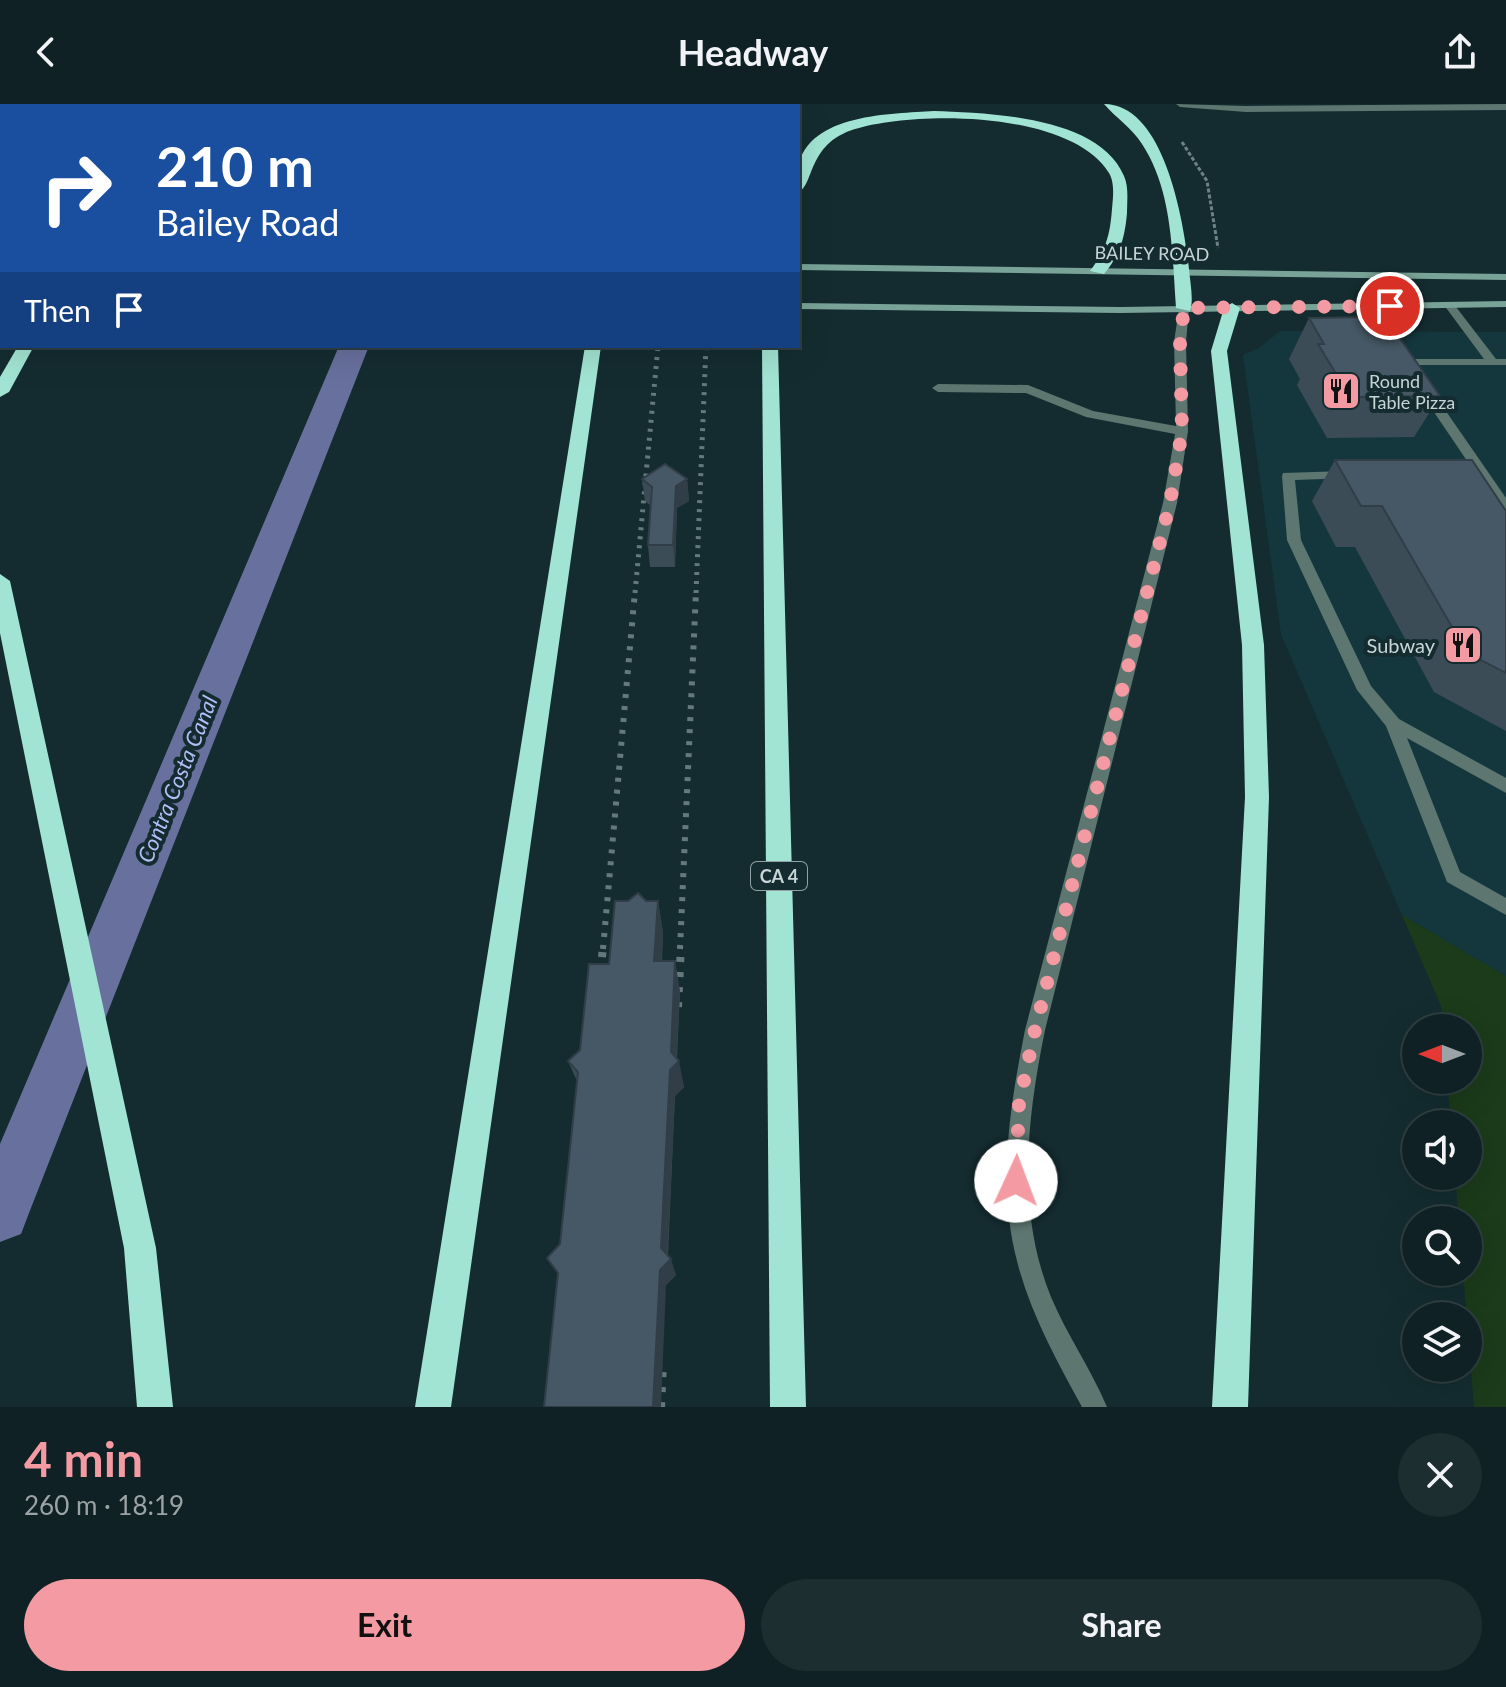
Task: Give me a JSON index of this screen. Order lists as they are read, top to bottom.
{
  "streets": {
    "highway": ["CA 4"],
    "main road": ["BAILEY ROAD"]
  },
  "water": ["Contra Costa Canal"],
  "places": {
    "restaurant": ["Round Table Pizza", "Subway"]
  },
  "north": "left",
  "page": {
    "header": "Headway",
    "turn": ["210 m", "Bailey Road"],
    "then": "Then",
    "heading": ["4 min", "260 m · 18:19"],
    "buttons": ["Exit", "Share"]
  }
}
